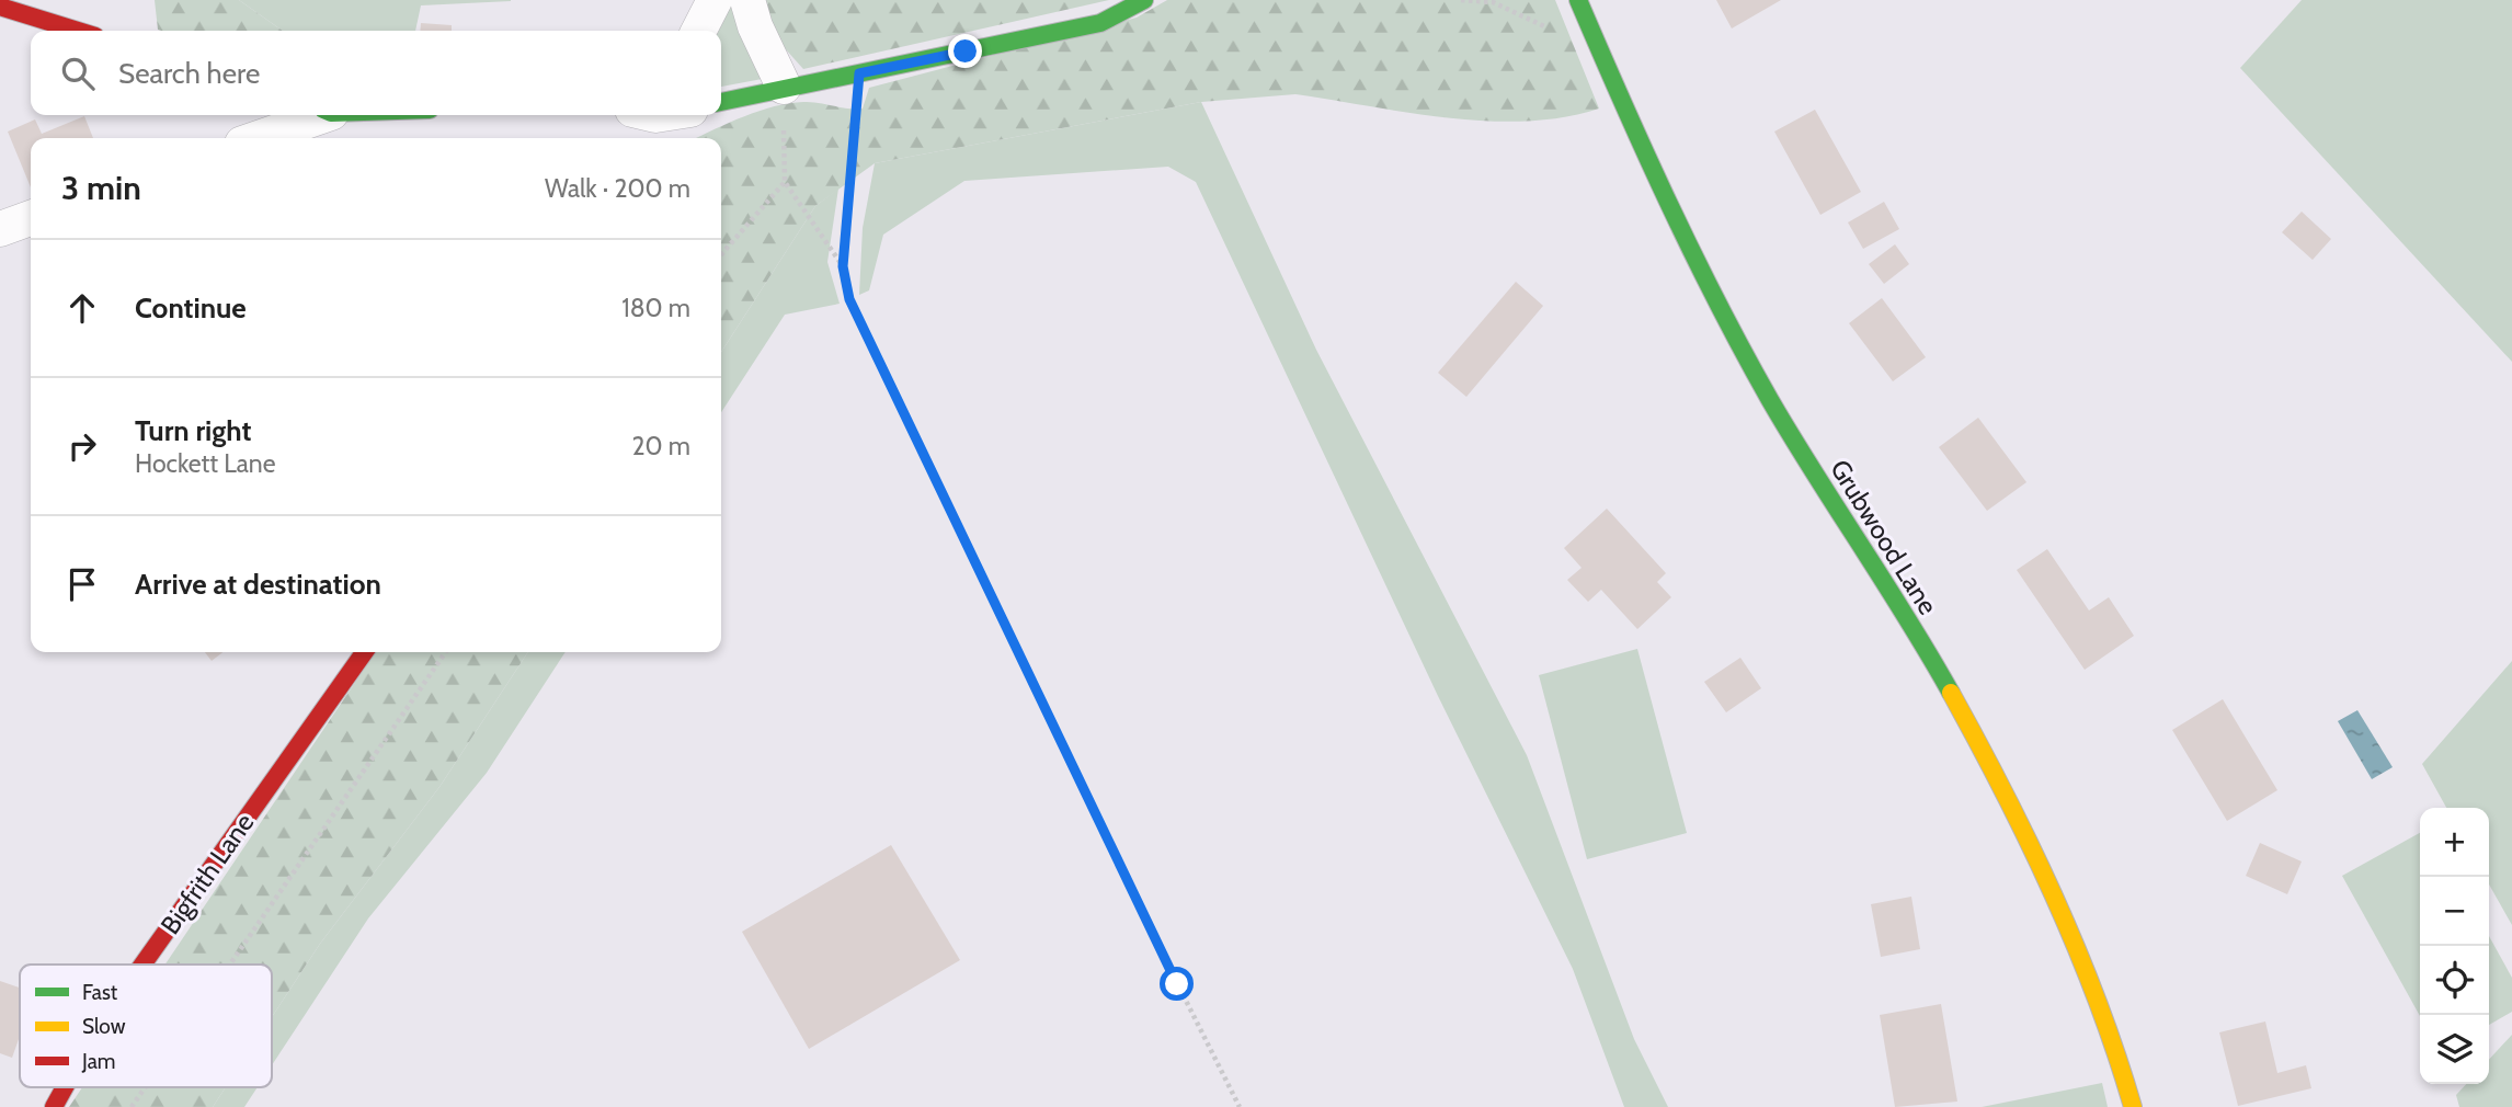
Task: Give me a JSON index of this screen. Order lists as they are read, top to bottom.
{
  "streets": {
    "street": ["Grubwood Lane", "Bigfrith Lane"]
  },
  "legend": ["Fast", "Slow", "Jam"],
  "page": {
    "search": "Search here",
    "heading": ["3 min", "Walk · 200 m"],
    "list": [
      ["Continue", "180 m"],
      ["Turn right", "Hockett Lane", "20 m"],
      "Arrive at destination"
    ],
    "map_buttons": ["+", "−"]
  }
}
